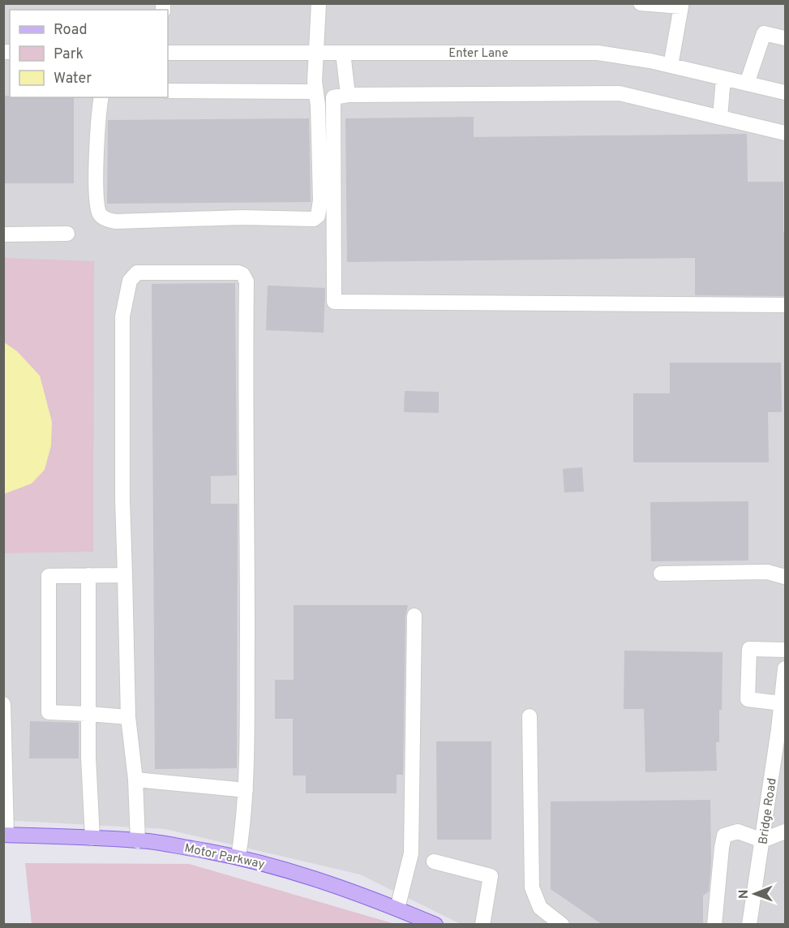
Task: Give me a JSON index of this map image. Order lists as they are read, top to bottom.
{
  "streets": {
    "main road": ["Motor Parkway"],
    "street": ["Enter Lane", "Bridge Road"]
  },
  "legend": ["Road", "Park", "Water"],
  "north": "left"
}
